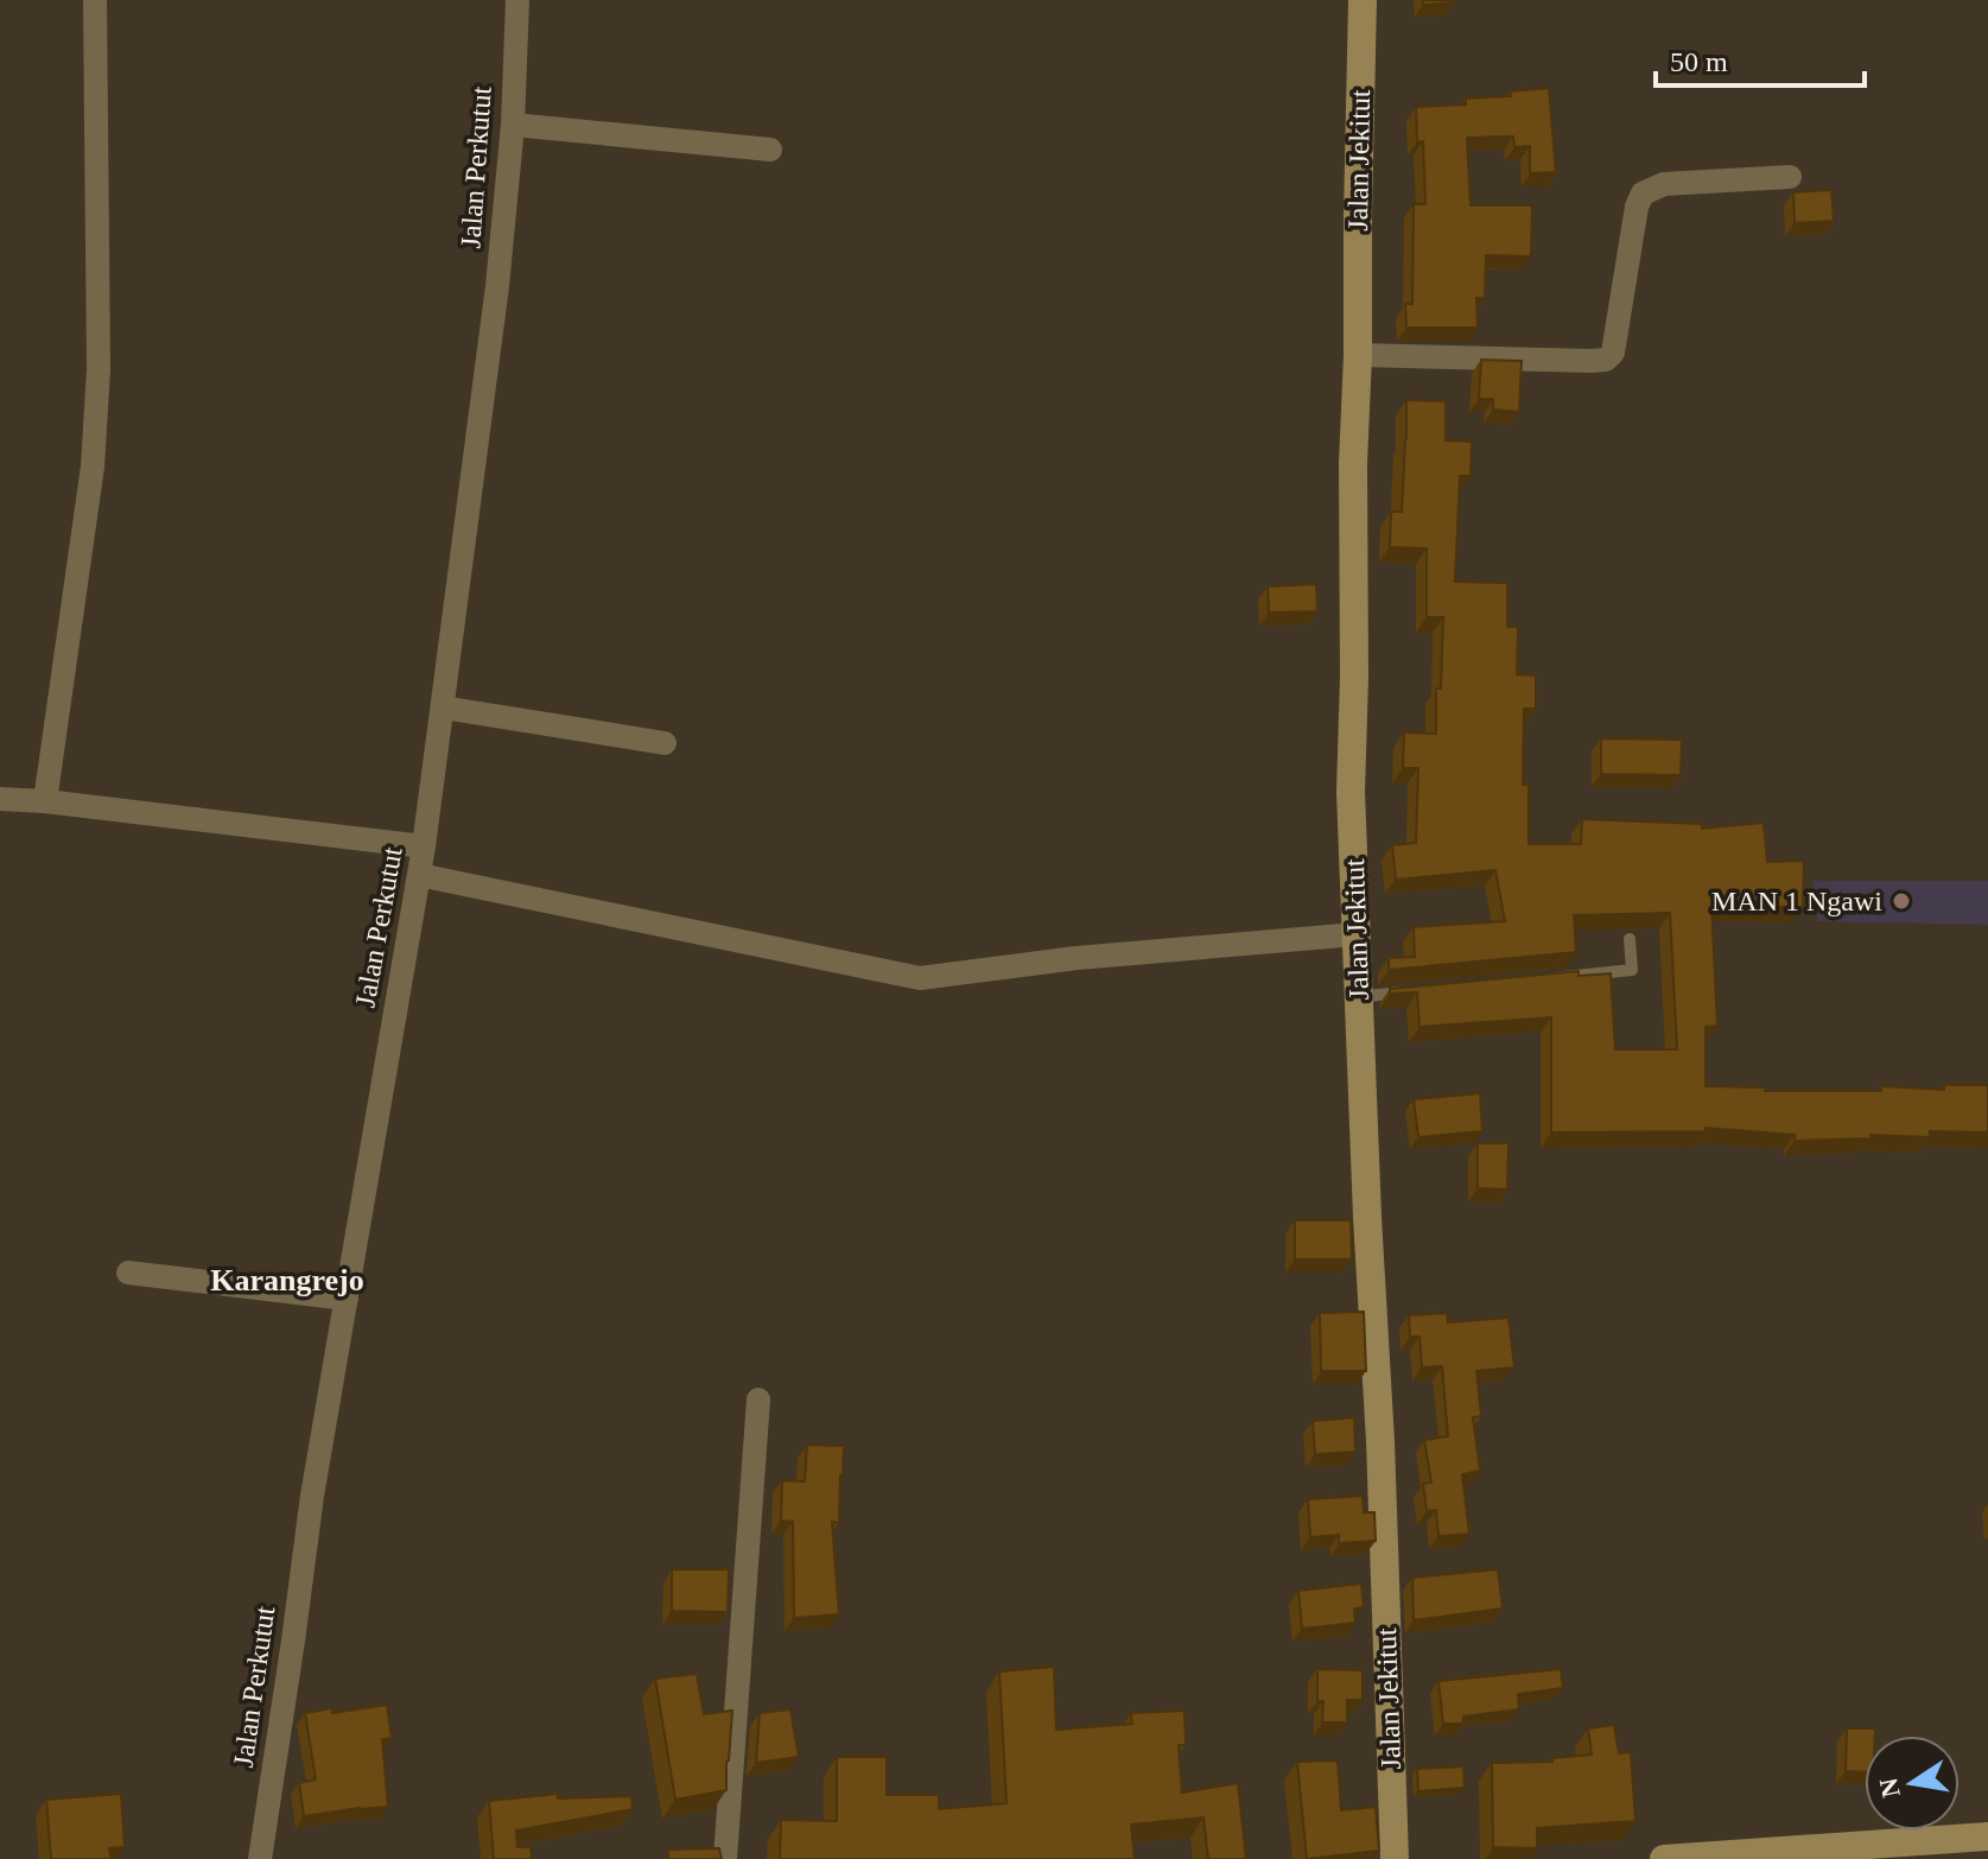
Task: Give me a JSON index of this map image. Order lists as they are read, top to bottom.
{
  "streets": {
    "street": ["Jalan Jekitut", "Jalan Perkutut"]
  },
  "districts": ["Karangrejo"],
  "places": ["MAN 1 Ngawi"],
  "scale_bar": "50 m",
  "north": "left"
}
